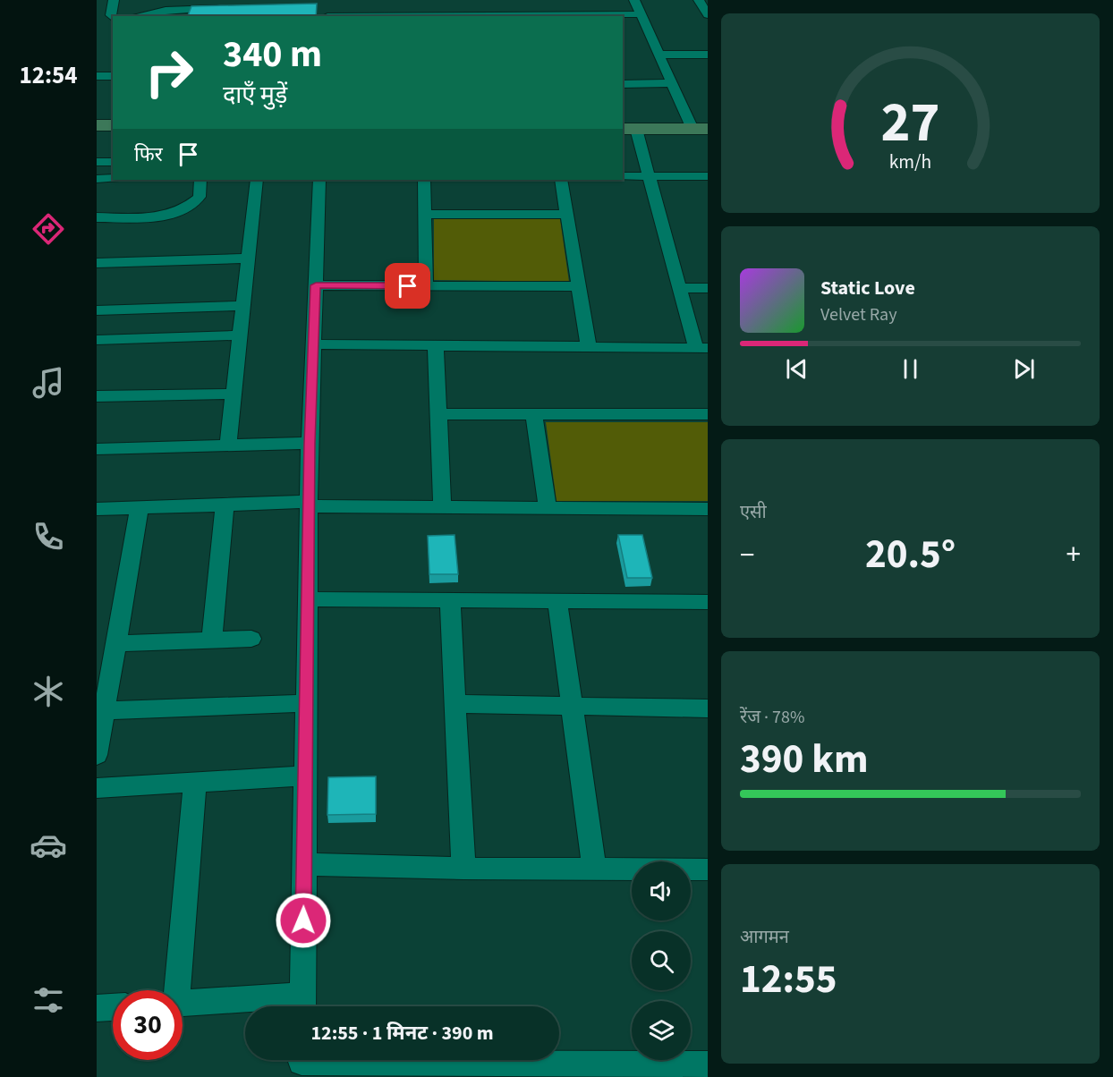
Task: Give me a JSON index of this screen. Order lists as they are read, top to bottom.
{
  "page": {
    "tabs": "12:54",
    "turn": ["340 m", "दाएँ मुड़ें"],
    "then": "फिर",
    "song": ["Static Love", "Velvet Ray"],
    "tile": [
      "एसी",
      ["रेंज · 78%", "390 km"],
      ["आगमन", "12:55"]
    ],
    "heat": ["−", "20.5°", "+"],
    "limit": "30",
    "trip": "12:55 · 1 मिनट · 390 m",
    "gauge": ["27", "km/h"]
  }
}
